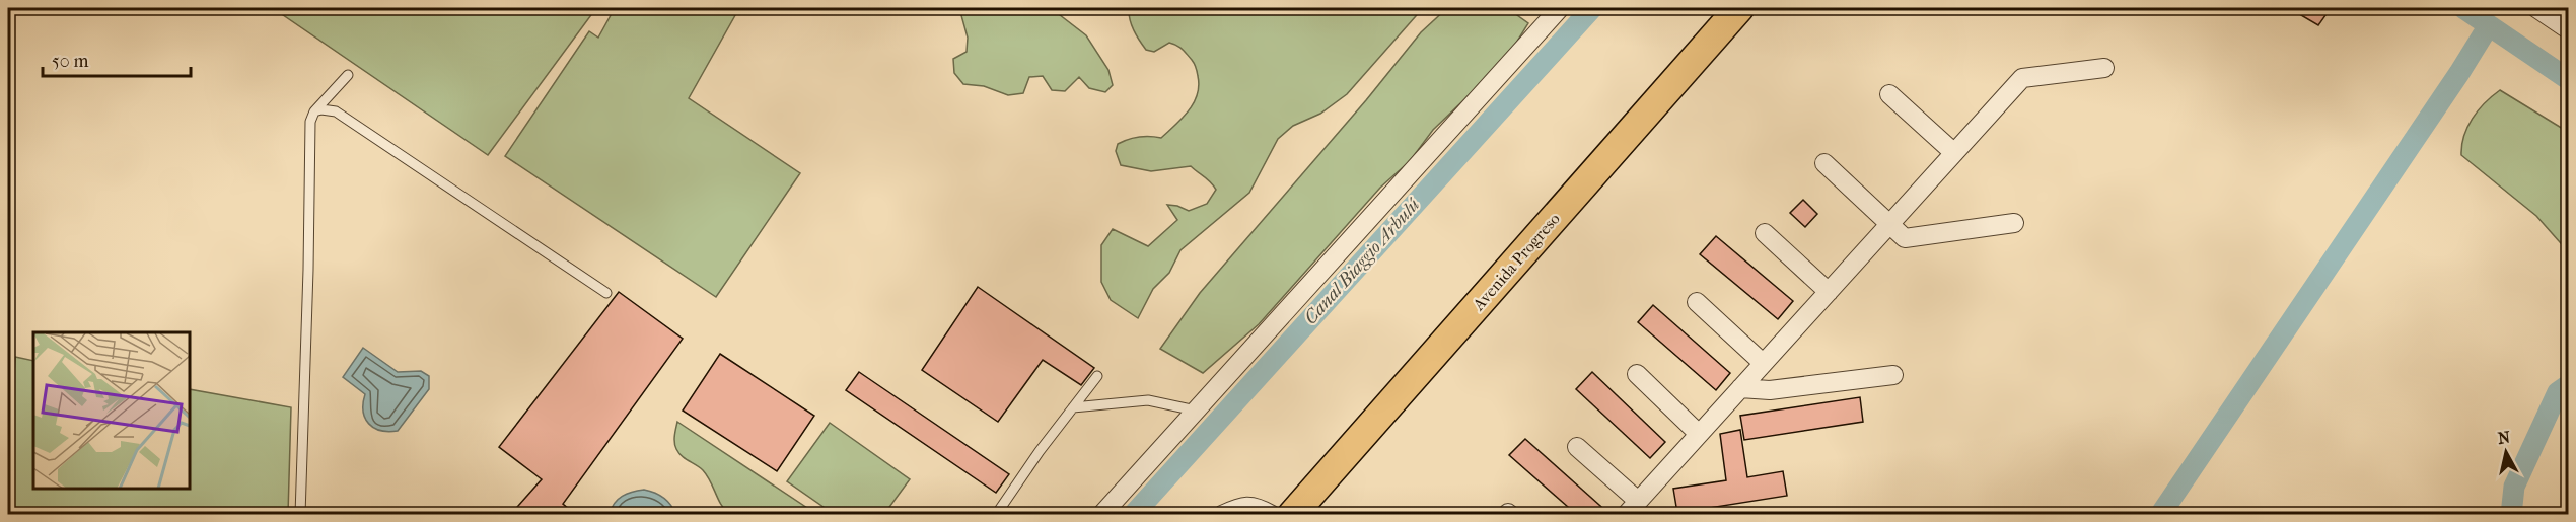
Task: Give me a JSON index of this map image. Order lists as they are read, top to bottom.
{
  "streets": {
    "main road": ["Avenida Progreso"]
  },
  "water": ["Canal Biaggio Arbulú"],
  "scale_bar": "50 m",
  "north": "top"
}
